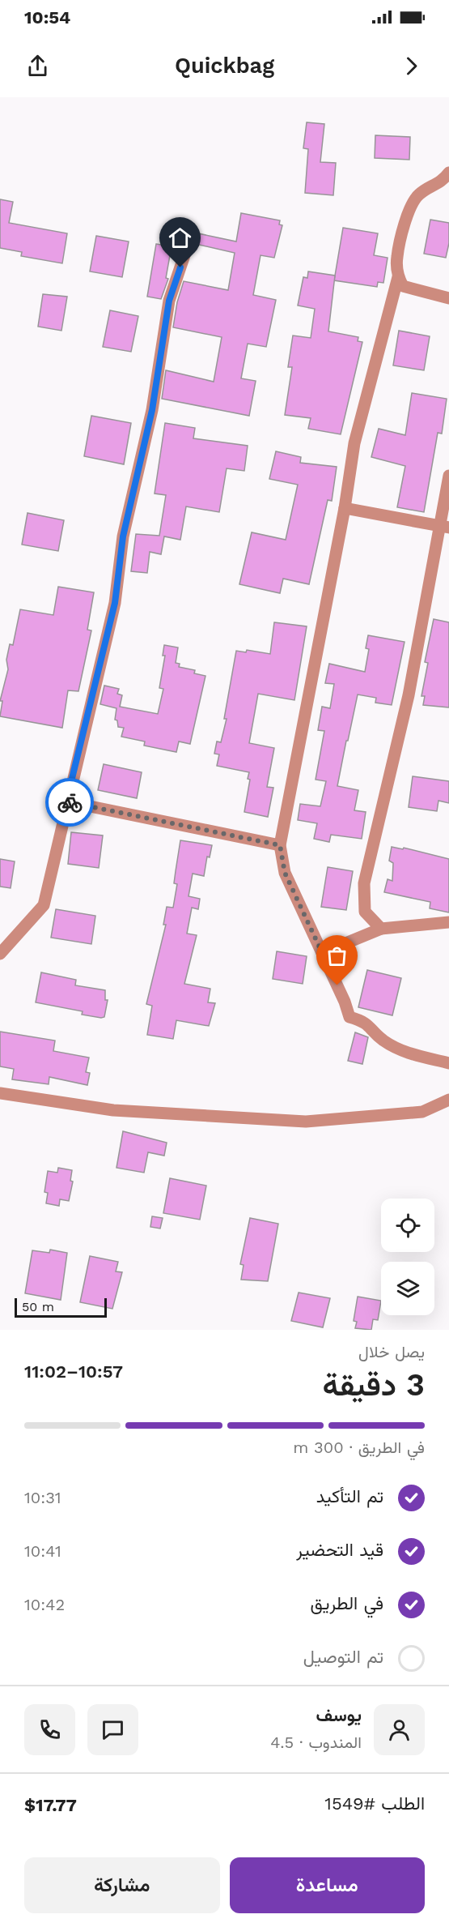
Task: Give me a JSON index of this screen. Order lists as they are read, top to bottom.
{
  "scale_bar": "50 m",
  "page": {
    "status": "10:54",
    "header": "Quickbag",
    "scale": "50 m",
    "heading": ["3 دقيقة", "يصل خلال", "10:57–11:02"],
    "panel": [
      "يوسف",
      "المندوب · 4.5",
      "الطلب #1549",
      "$17.77"
    ],
    "bar": "في الطريق · 300 m",
    "list": [
      ["تم التأكيد", "10:31"],
      ["قيد التحضير", "10:41"],
      ["في الطريق", "10:42"],
      "تم التوصيل"
    ],
    "buttons": ["مساعدة", "مشاركة"]
  }
}
